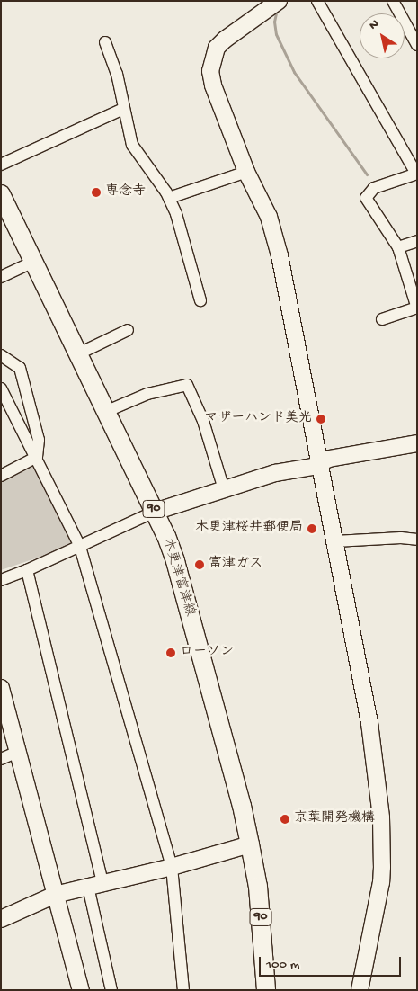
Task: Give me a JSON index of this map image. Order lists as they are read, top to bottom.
{
  "streets": {
    "main road": ["90", "木更津富津線"]
  },
  "places": [
    "専念寺",
    "マザーハンド美光",
    "木更津桜井郵便局",
    "富津ガス",
    "ローソン",
    "京葉開発機構"
  ],
  "scale_bar": "100 m",
  "north": "top left"
}
